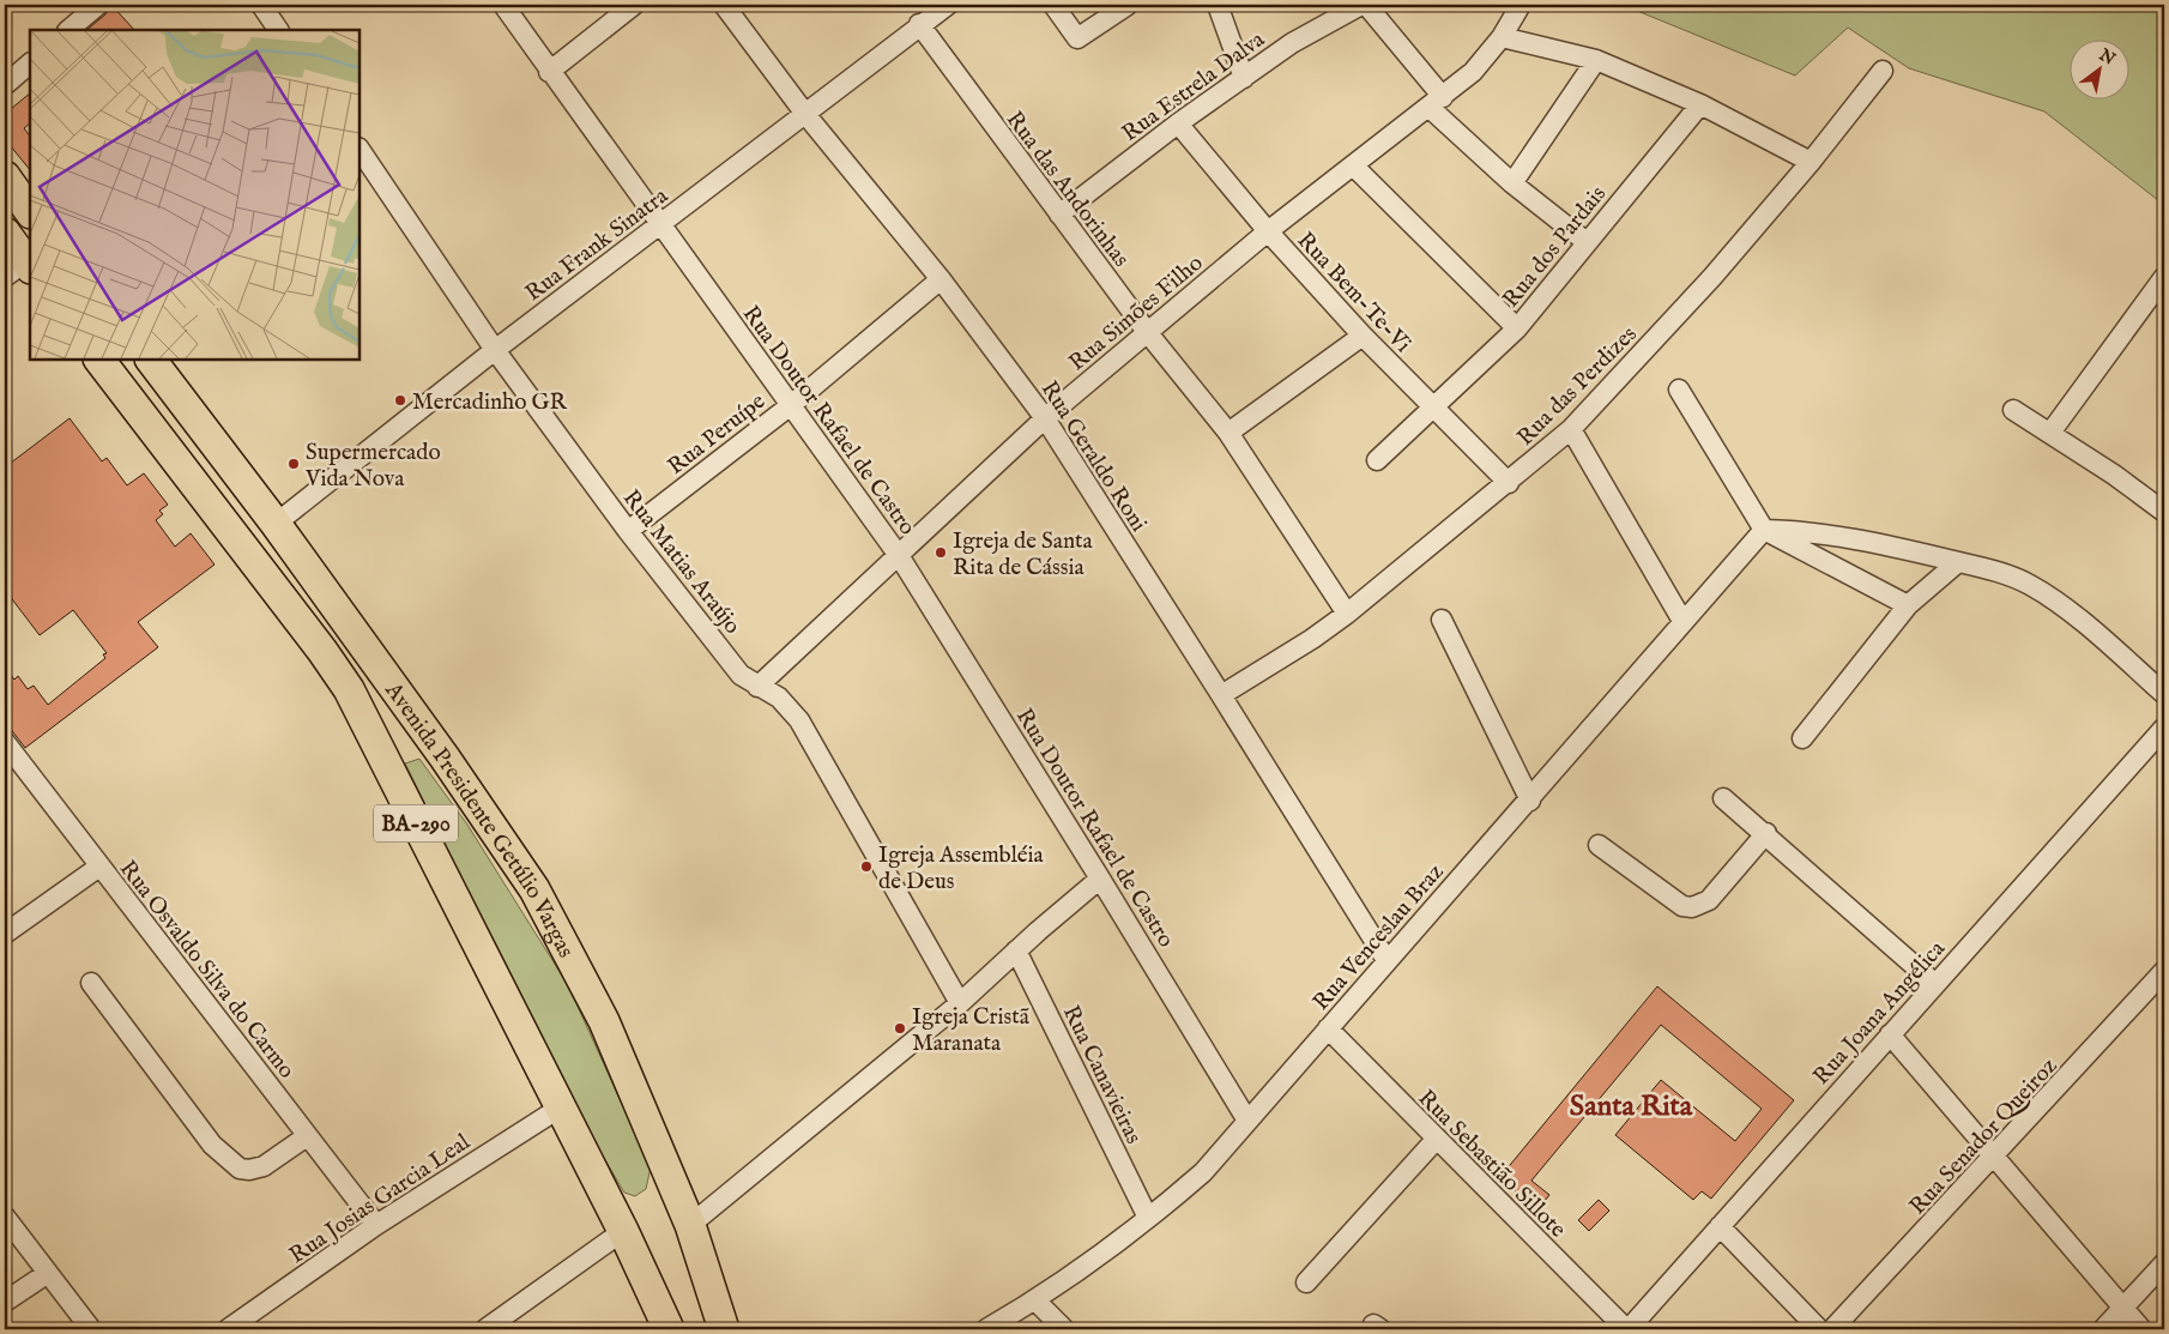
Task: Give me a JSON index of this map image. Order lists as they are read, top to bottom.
{
  "streets": {
    "main road": ["Avenida Presidente Getúlio Vargas", "BA-290"],
    "street": [
      "Rua Estrela Dalva",
      "Rua das Andorinhas",
      "Rua Frank Sinatra",
      "Rua dos Pardais",
      "Rua Bem-Te-Vi",
      "Rua Simões Filho",
      "Rua das Perdizes",
      "Rua Doutor Rafael de Castro",
      "Rua Peruípe",
      "Rua Geraldo Roni",
      "Rua Matias Araújo",
      "Rua Venceslau Braz",
      "Rua Osvaldo Silva do Carmo",
      "Rua Joana Angélica",
      "Rua Canavieiras",
      "Rua Senador Queiroz",
      "Rua Sebastião Sillote",
      "Rua Josias Garcia Leal"
    ]
  },
  "crossings": [
    ["Rua Estrela Dalva", "Rua das Andorinhas"],
    ["Rua Estrela Dalva", "Rua Bem-Te-Vi"],
    ["Rua das Andorinhas", "Rua Frank Sinatra"],
    ["Rua das Andorinhas", "Rua Simões Filho"],
    ["Rua das Andorinhas", "Rua das Perdizes"],
    ["Rua Frank Sinatra", "Rua Doutor Rafael de Castro"],
    ["Rua Frank Sinatra", "Rua Geraldo Roni"],
    ["Rua Frank Sinatra", "Rua Matias Araújo"],
    ["Rua Frank Sinatra", "Avenida Presidente Getúlio Vargas"],
    ["Rua dos Pardais", "Rua Bem-Te-Vi"],
    ["Rua Bem-Te-Vi", "Rua Simões Filho"],
    ["Rua Bem-Te-Vi", "Rua das Perdizes"],
    ["Rua Simões Filho", "Rua Doutor Rafael de Castro"],
    ["Rua Simões Filho", "Rua Geraldo Roni"],
    ["Rua Simões Filho", "Rua Matias Araújo"],
    ["Rua das Perdizes", "Rua Geraldo Roni"],
    ["Rua Doutor Rafael de Castro", "Rua Peruípe"],
    ["Rua Doutor Rafael de Castro", "Rua Venceslau Braz"],
    ["Rua Peruípe", "Rua Geraldo Roni"],
    ["Rua Peruípe", "Rua Matias Araújo"],
    ["Rua Geraldo Roni", "Rua Venceslau Braz"],
    ["Avenida Presidente Getúlio Vargas", "Rua Josias Garcia Leal"],
    ["Rua Venceslau Braz", "Rua Canavieiras"],
    ["Rua Venceslau Braz", "Rua Sebastião Sillote"],
    ["Rua Osvaldo Silva do Carmo", "Rua Josias Garcia Leal"],
    ["Rua Joana Angélica", "Rua Sebastião Sillote"]
  ],
  "districts": ["Santa Rita"],
  "places": [
    "Mercadinho GR",
    "Supermercado Vida Nova",
    "Igreja de Santa Rita de Cássia",
    "Igreja Assembléia de Deus",
    "Igreja Cristã Maranata"
  ],
  "north": "top right"
}
